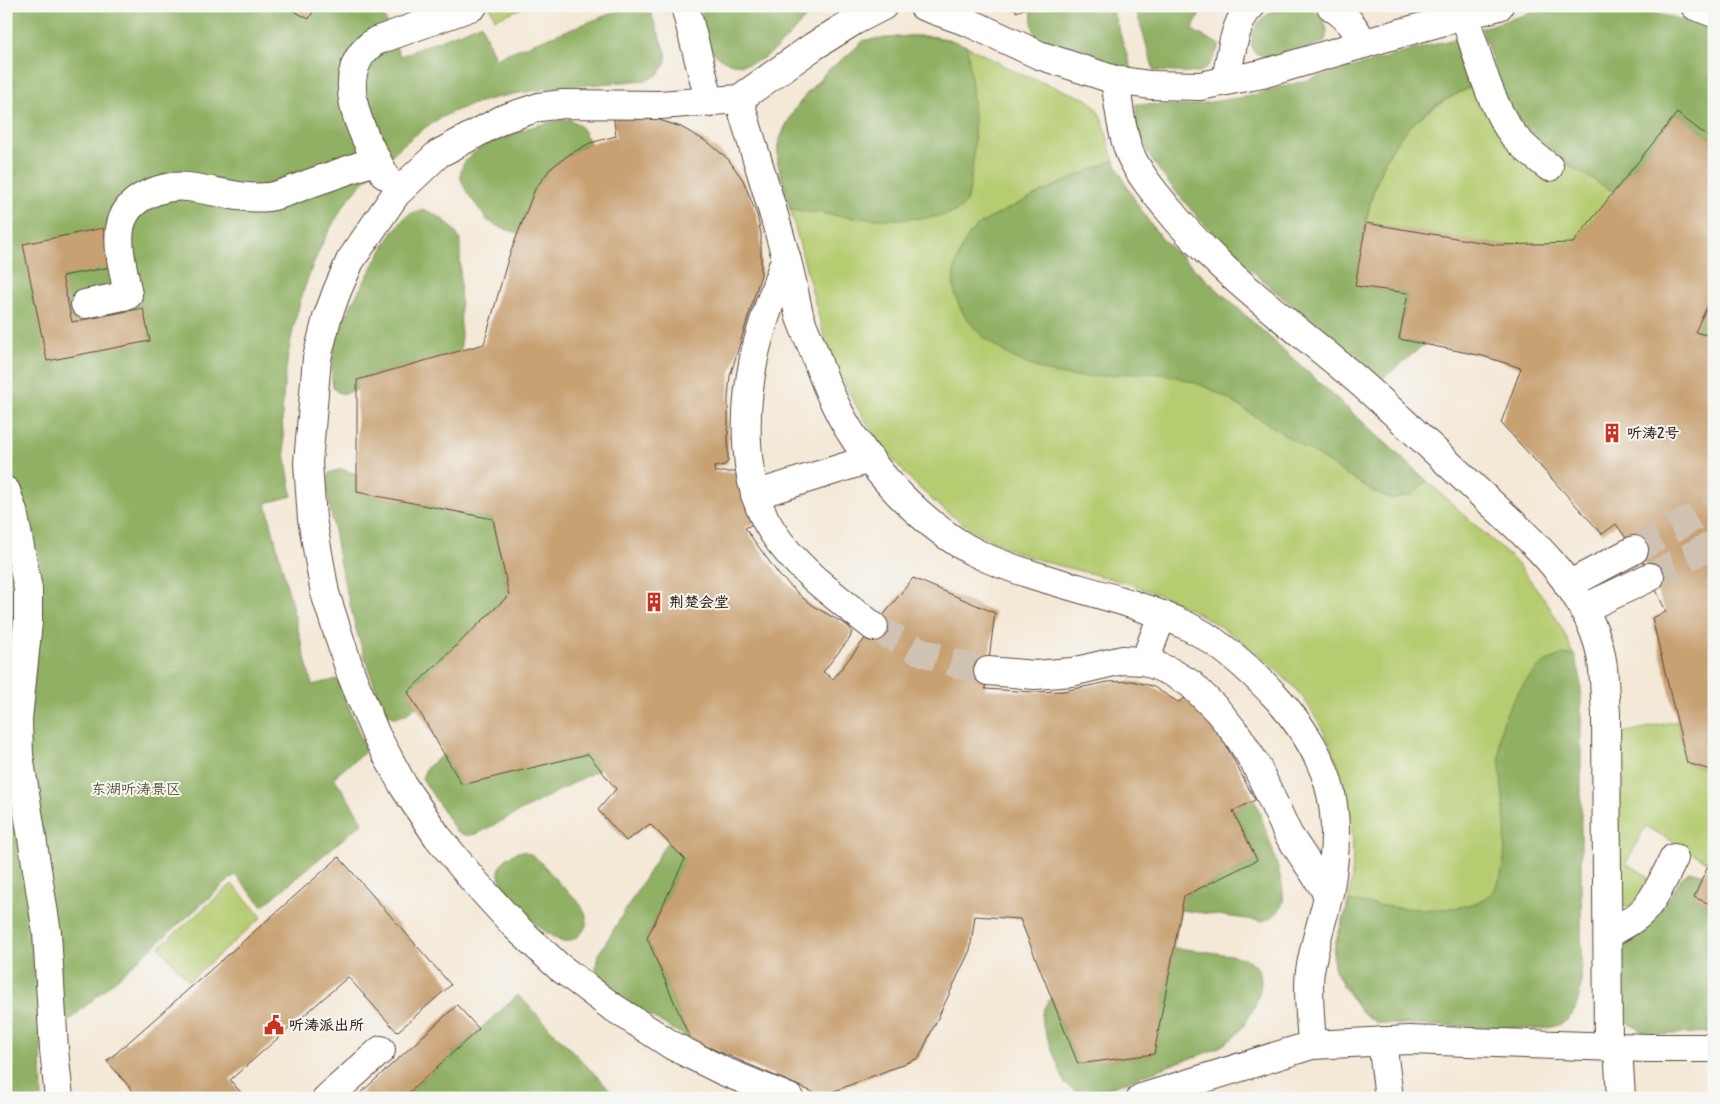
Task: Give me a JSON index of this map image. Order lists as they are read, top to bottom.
{
  "parks": ["东湖听涛景区"],
  "places": {
    "building": ["听涛2号", "荆楚会堂"],
    "public building": ["听涛派出所"]
  }
}
